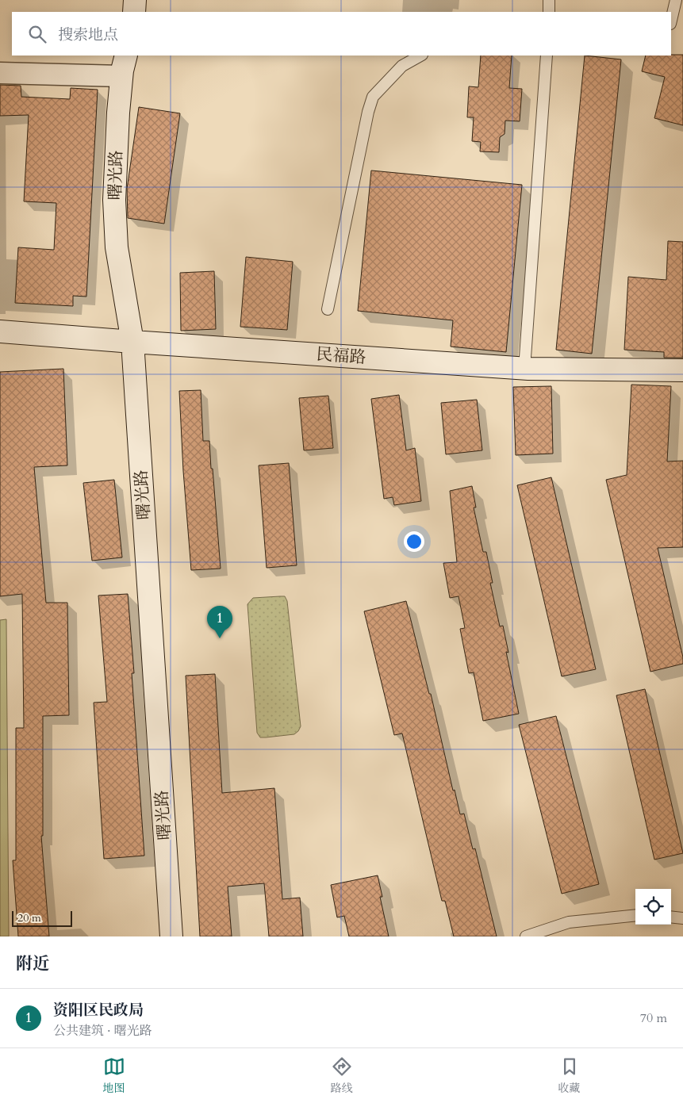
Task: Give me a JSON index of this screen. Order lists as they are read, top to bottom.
{
  "streets": {
    "street": ["曙光路", "民福路"]
  },
  "crossings": [
    ["曙光路", "民福路"]
  ],
  "scale_bar": "20 m",
  "page": {
    "search": "搜索地点",
    "pins": "1",
    "scale": "20 m",
    "heading": "附近",
    "list": [
      {
        "mark": "1",
        "name": "资阳区民政局",
        "note": "公共建筑 · 曙光路",
        "value": "70 m"
      }
    ],
    "nav": ["地图", "路线", "收藏"]
  }
}
